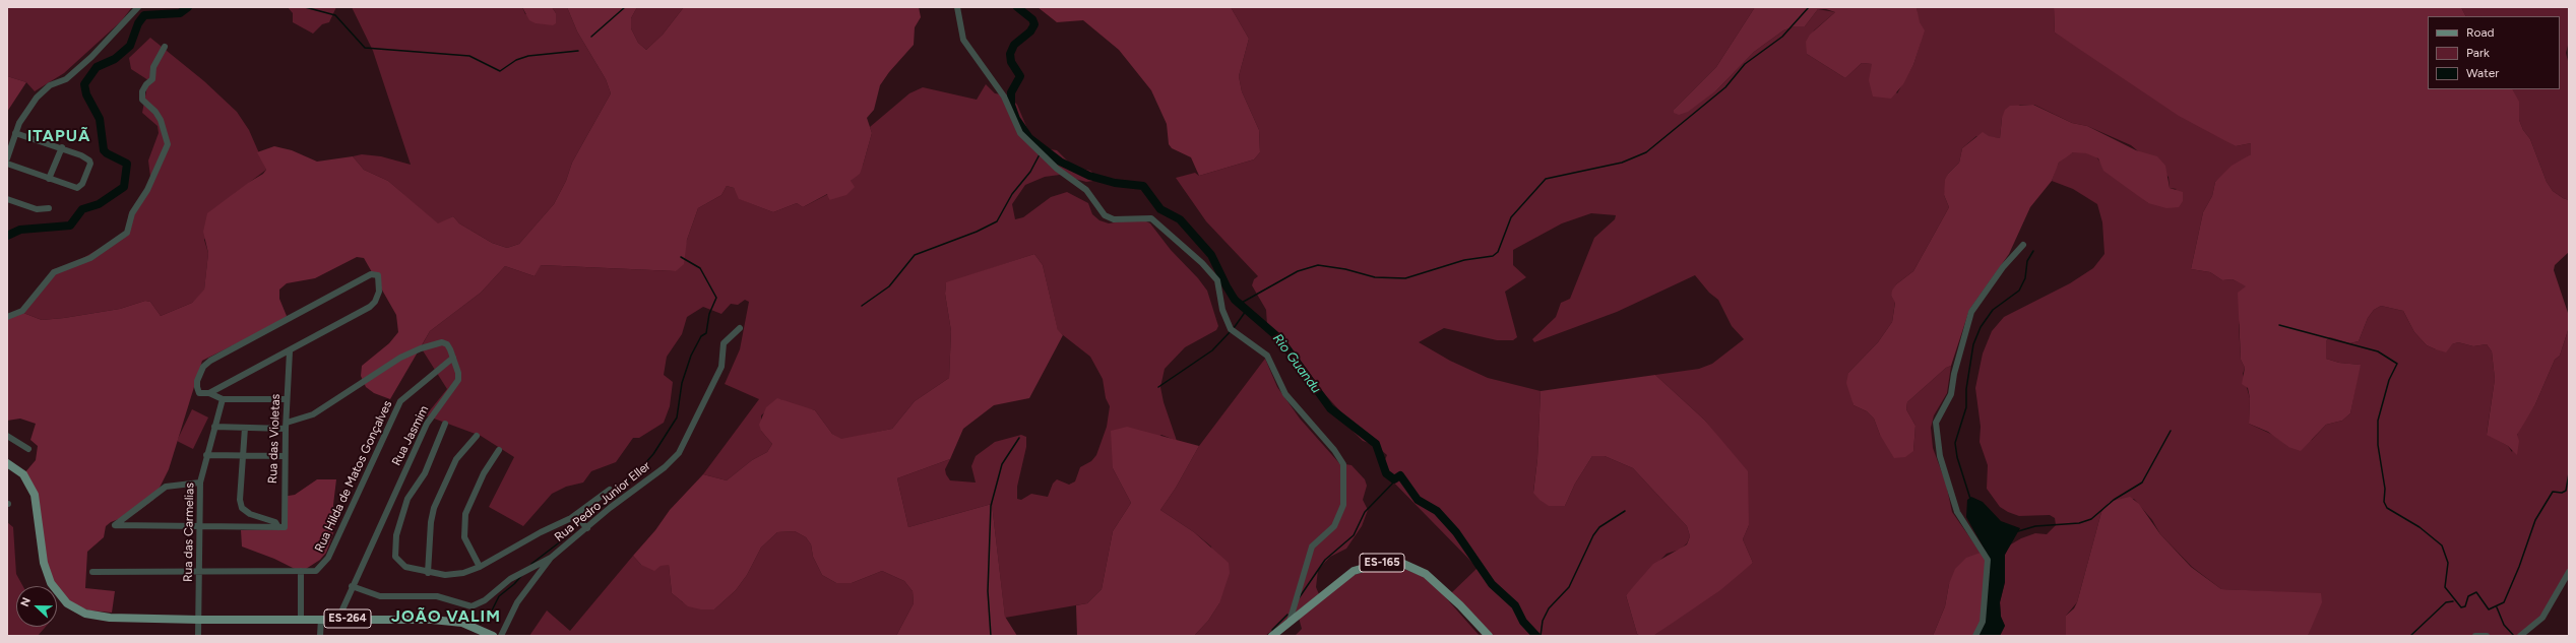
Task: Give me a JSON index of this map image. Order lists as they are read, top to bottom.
{
  "streets": {
    "main road": ["ES-165", "ES-264"],
    "street": [
      "Rua Jasmim",
      "Rua das Violetas",
      "Rua Hilda de Matos Gonçalves",
      "Rua Pedro Junior Eller",
      "Rua das Carmelias"
    ]
  },
  "crossings": [
    ["Rua Jasmim", "Rua das Violetas"],
    ["Rua Jasmim", "Rua Hilda de Matos Gonçalves"],
    ["Rua Jasmim", "Rua das Carmelias"],
    ["Rua Jasmim", "ES-264"],
    ["Rua Hilda de Matos Gonçalves", "Rua das Carmelias"],
    ["Rua das Carmelias", "ES-264"]
  ],
  "districts": ["ITAPUÃ", "JOÃO VALIM"],
  "water": ["Rio Guandu"],
  "legend": ["Road", "Park", "Water"],
  "north": "left"
}
